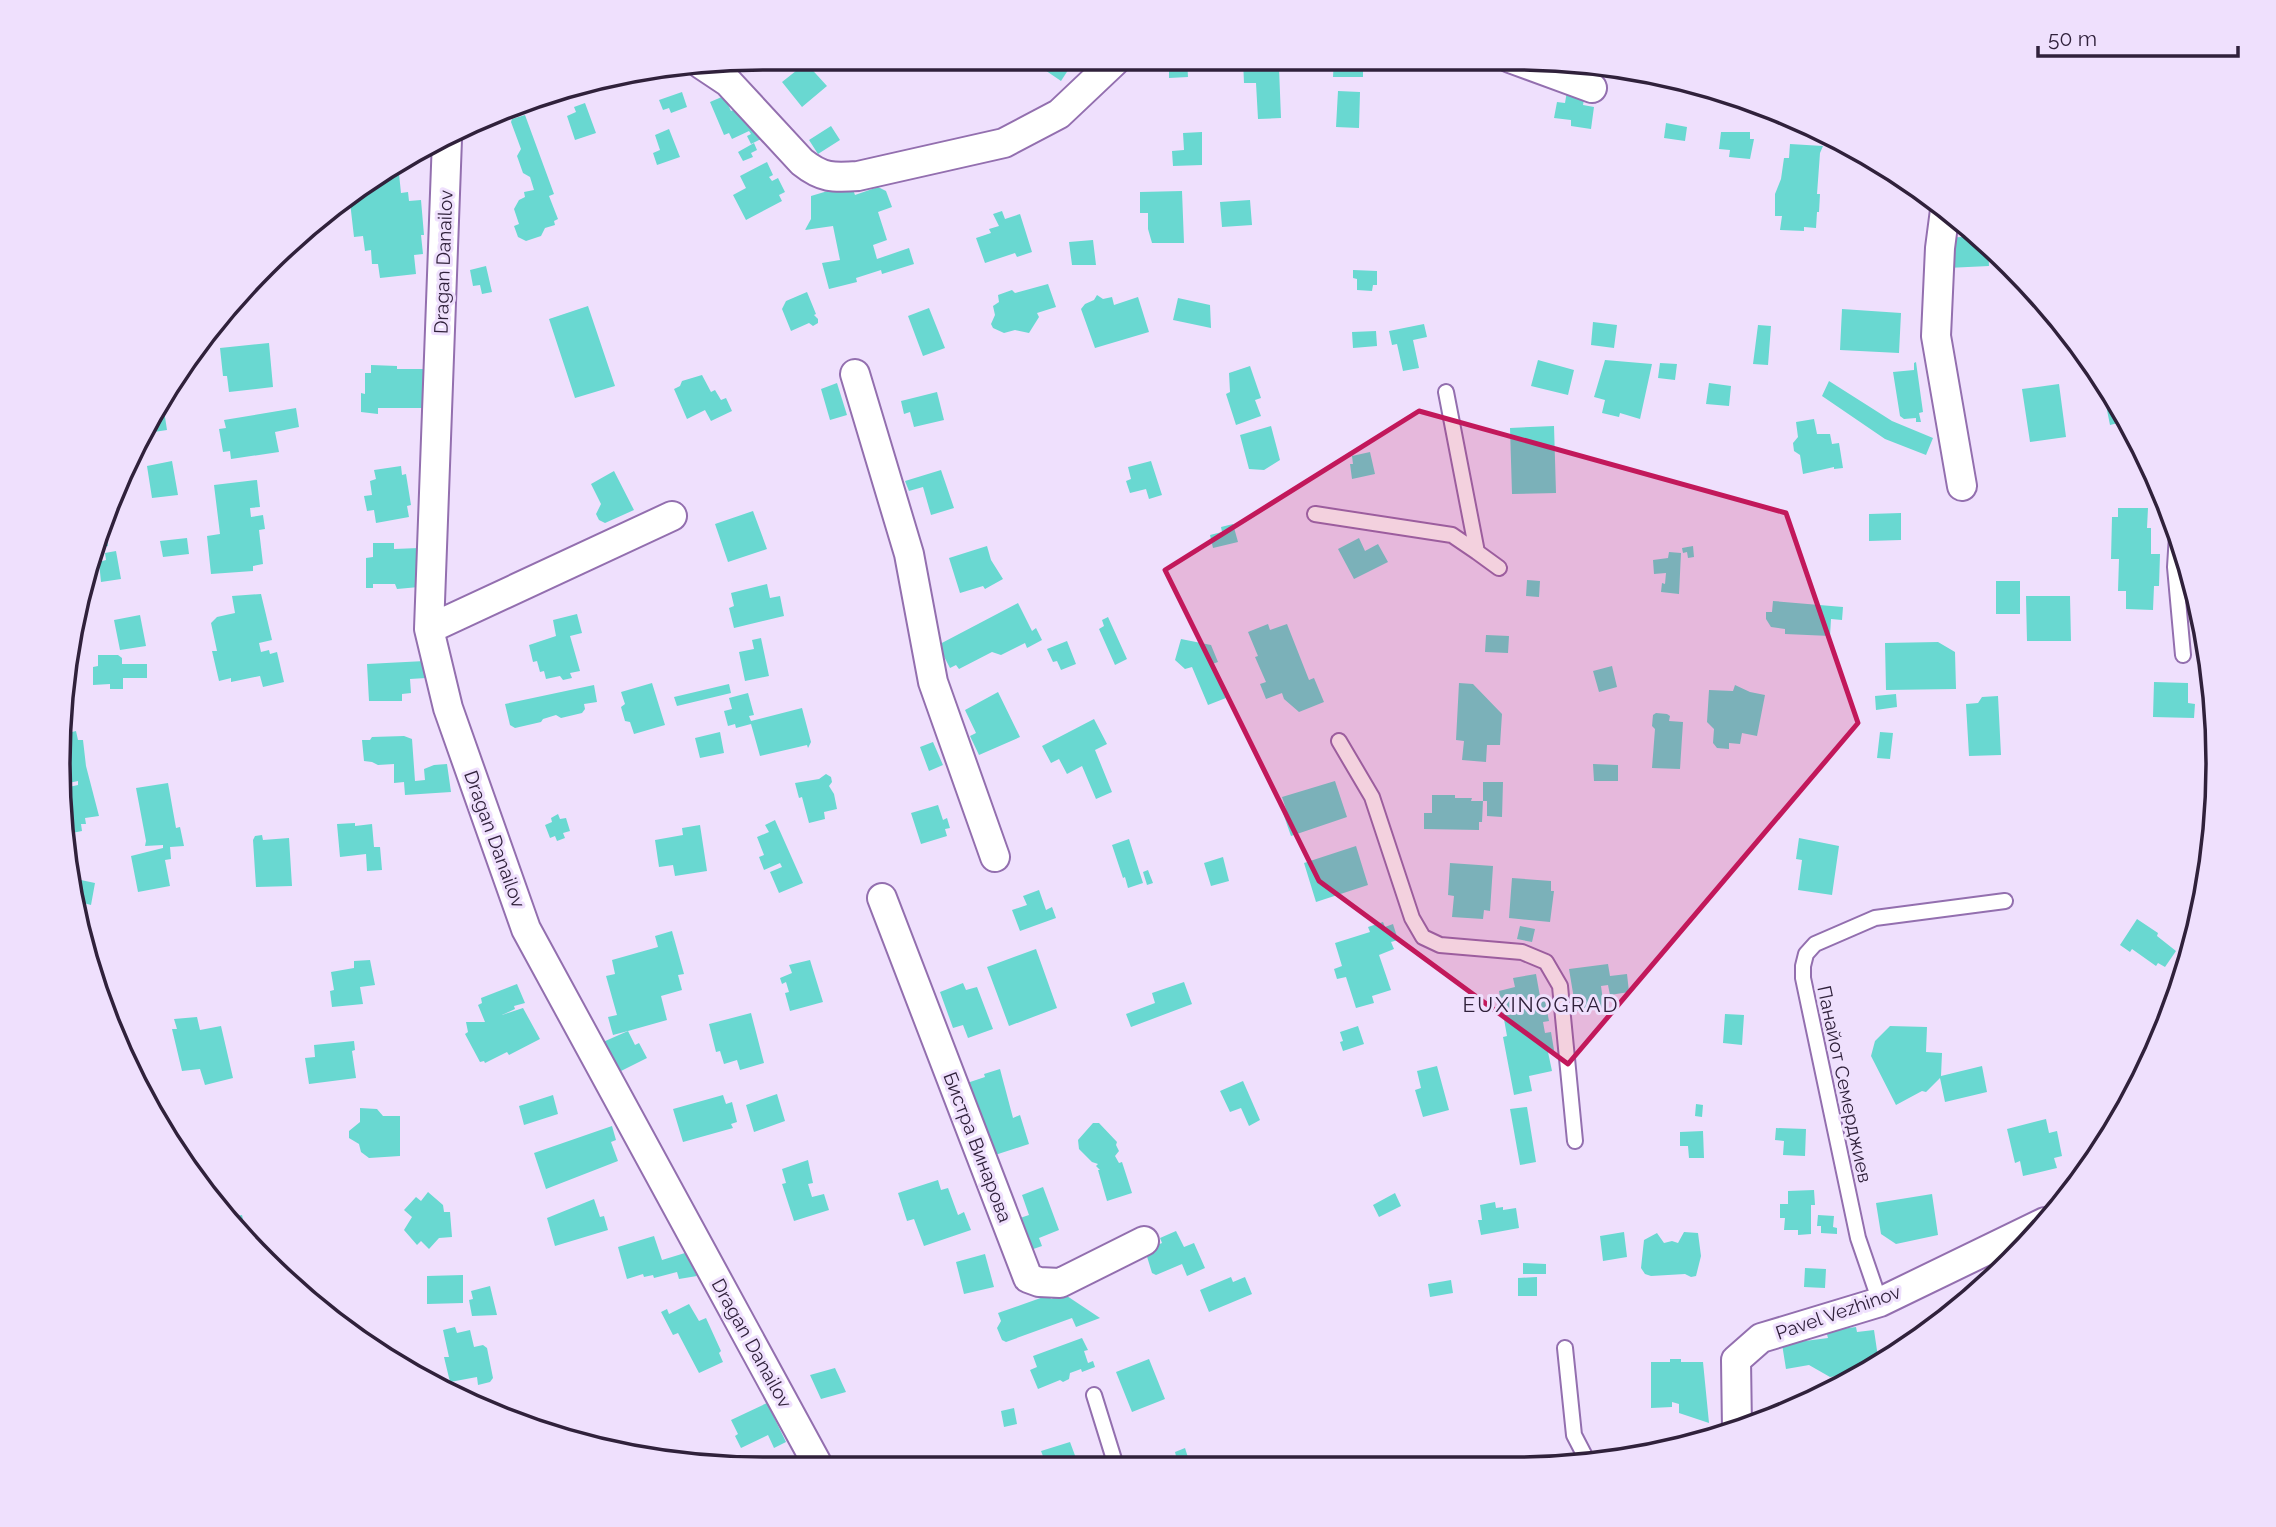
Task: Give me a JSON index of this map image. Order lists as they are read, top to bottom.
{
  "streets": {
    "street": ["Dragan Danailov", "Бистра Винарова", "Pavel Vezhinov"],
    "lane": ["Панайот Семерджиев"]
  },
  "crossings": [
    ["Панайот Семерджиев", "Pavel Vezhinov"]
  ],
  "districts": ["EUXINOGRAD"],
  "scale_bar": "50 m"
}
